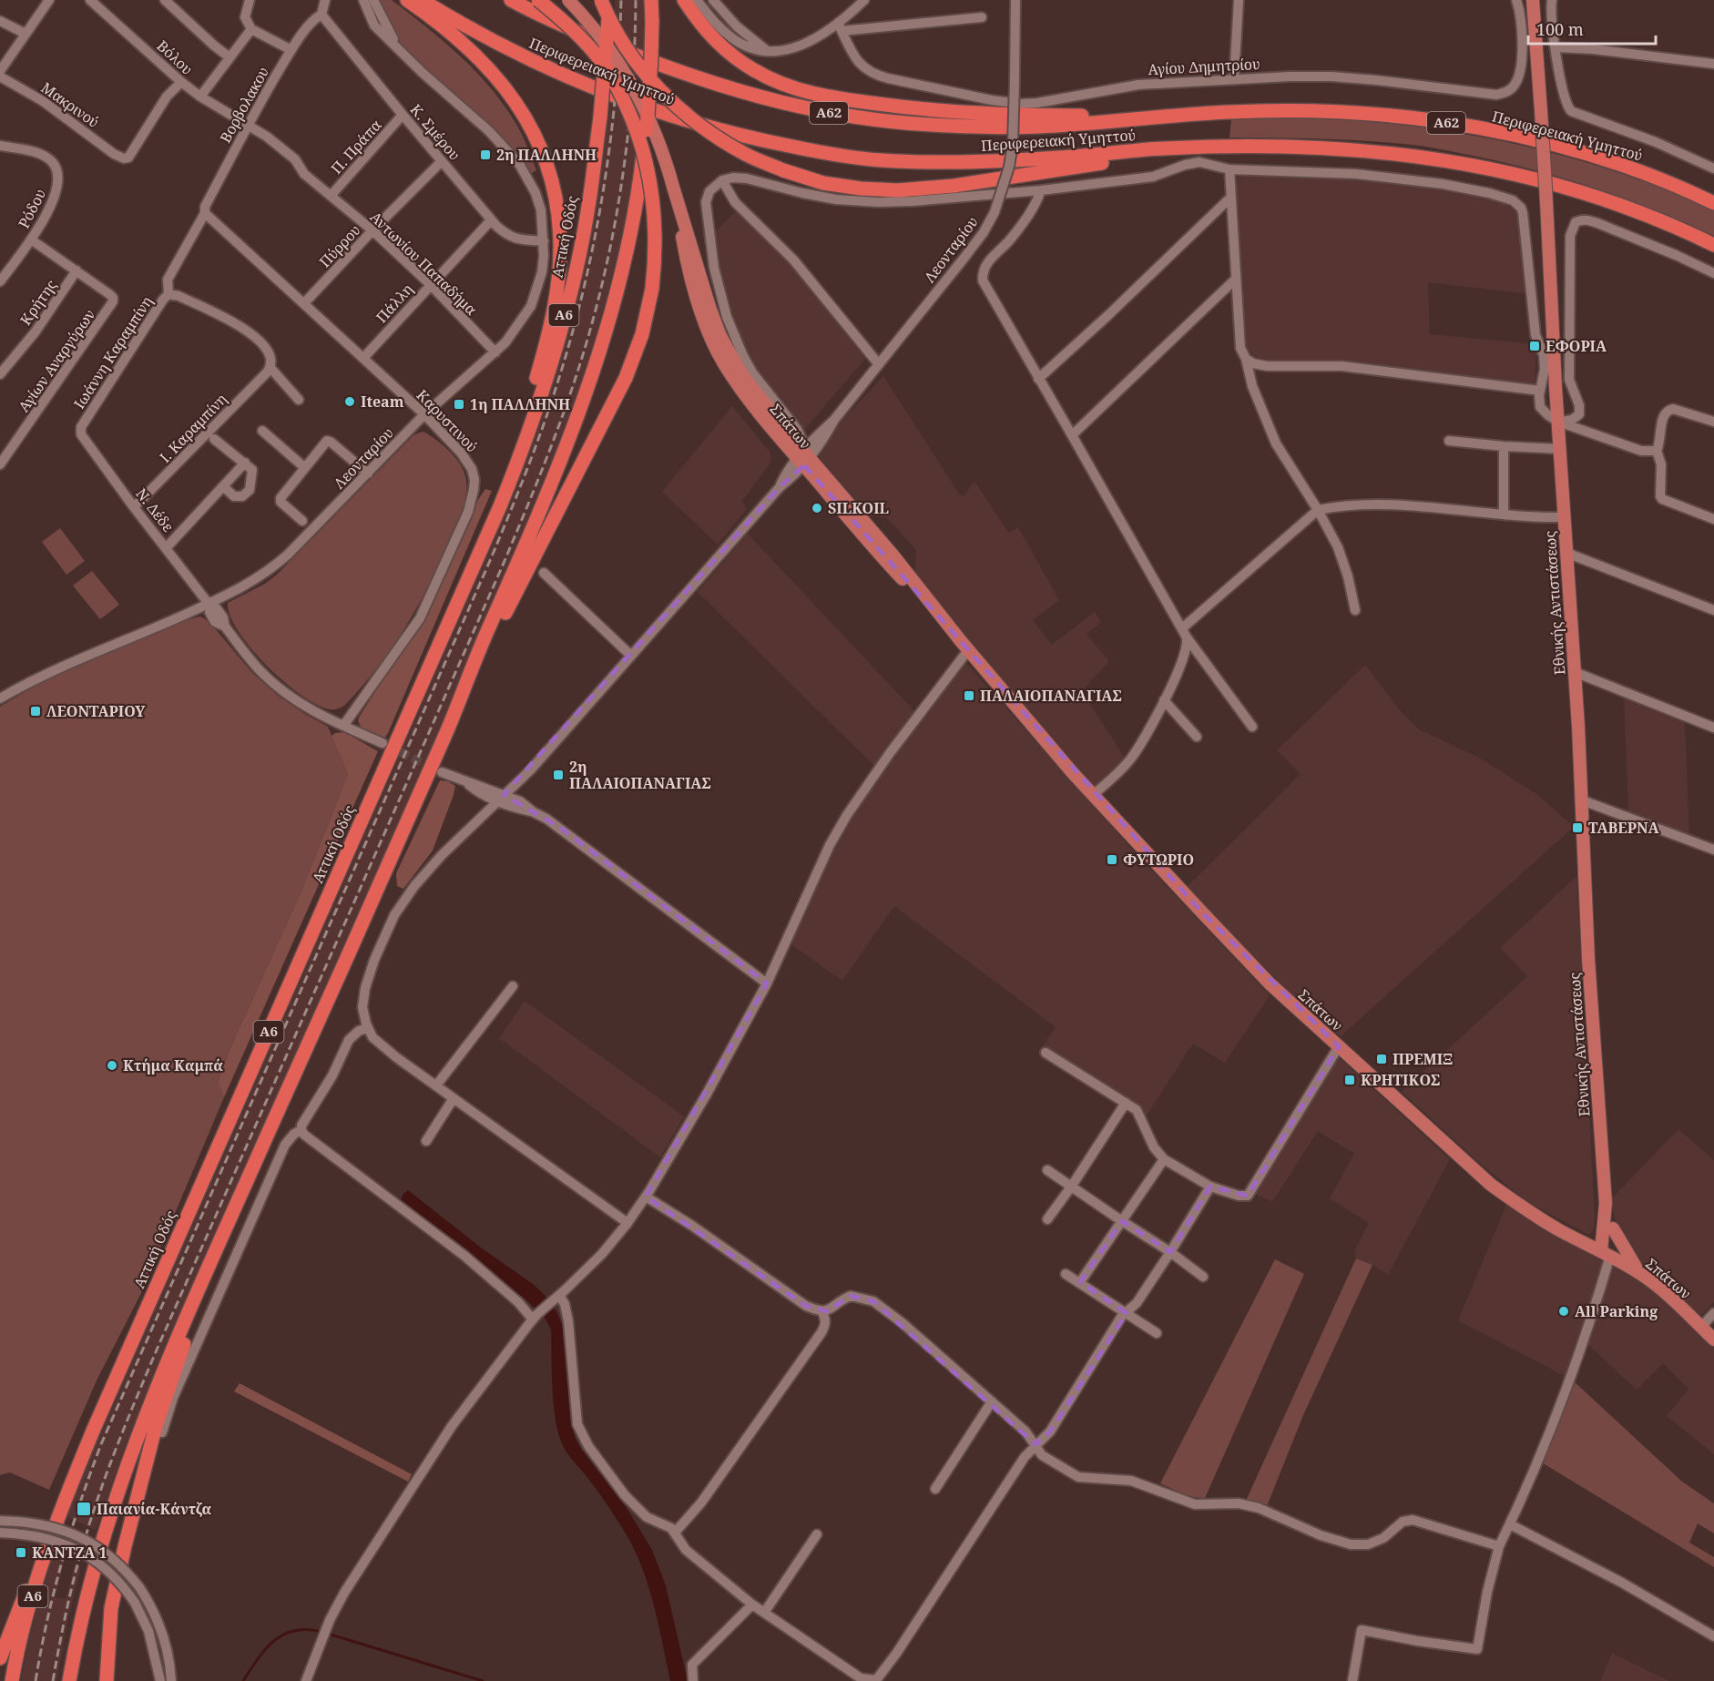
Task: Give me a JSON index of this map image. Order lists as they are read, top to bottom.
{
  "streets": {
    "highway": [
      "Περιφερειακή Υμηττού",
      "Α62",
      "Αττική Οδός",
      "Α6"
    ],
    "main road": ["Σπάτων", "Εθνικής Αντιστάσεως"],
    "street": [
      "Βόλου",
      "Αγίου Δημητρίου",
      "Μακρινού",
      "Βορβολακου",
      "Κ. Σμέρου",
      "Π. Πράπα",
      "Ρόδου",
      "Πύρρου",
      "Λεονταρίου",
      "Αντωνίου Παπαδήμα",
      "Κρήτης",
      "Πάλλη",
      "Ιωάννη Καραμπίνη",
      "Αγίων Αναργύρων",
      "Καρυστινού",
      "Ι. Καραμπίνη",
      "Ν. Δέδε"
    ]
  },
  "crossings": [
    ["Βόλου", "Μακρινού"],
    ["Βόλου", "Βορβολακου"],
    ["Βόλου", "Αντωνίου Παπαδήμα"],
    ["Βορβολακου", "Κ. Σμέρου"],
    ["Βορβολακου", "Αντωνίου Παπαδήμα"],
    ["Βορβολακου", "Ιωάννη Καραμπίνη"],
    ["Βορβολακου", "Καρυστινού"],
    ["Κ. Σμέρου", "Π. Πράπα"],
    ["Κ. Σμέρου", "Πύρρου"],
    ["Κ. Σμέρου", "Λεονταρίου"],
    ["Κ. Σμέρου", "Πάλλη"],
    ["Π. Πράπα", "Αντωνίου Παπαδήμα"],
    ["Πύρρου", "Αντωνίου Παπαδήμα"],
    ["Πύρρου", "Καρυστινού"],
    ["Λεονταρίου", "Αντωνίου Παπαδήμα"],
    ["Λεονταρίου", "Καρυστινού"],
    ["Λεονταρίου", "Σπάτων"],
    ["Λεονταρίου", "Ν. Δέδε"],
    ["Αντωνίου Παπαδήμα", "Πάλλη"],
    ["Κρήτης", "Αγίων Αναργύρων"],
    ["Πάλλη", "Καρυστινού"],
    ["Ιωάννη Καραμπίνη", "Ν. Δέδε"],
    ["Καρυστινού", "Ν. Δέδε"],
    ["Σπάτων", "Εθνικής Αντιστάσεως"],
    ["Ι. Καραμπίνη", "Ν. Δέδε"]
  ],
  "places": {
    "transit": [
      "2η ΠΑΛΛΗΝΗ",
      "ΕΦΟΡΙΑ",
      "1η ΠΑΛΛΗΝΗ",
      "ΠΑΛΑΙΟΠΑΝΑΓΙΑΣ",
      "ΛΕΟΝΤΑΡΙΟΥ",
      "2η ΠΑΛΑΙΟΠΑΝΑΓΙΑΣ",
      "ΤΑΒΕΡΝΑ",
      "ΦΥΤΩΡΙΟ",
      "ΠΡΕΜΙΞ",
      "ΚΡΗΤΙΚΟΣ",
      "Παιανία-Κάντζα",
      "ΚΑΝΤΖΑ 1"
    ],
    "other": [
      "Iteam",
      "SILKOIL",
      "Kτήμα Καμπά",
      "All Parking"
    ]
  },
  "scale_bar": "100 m"
}
